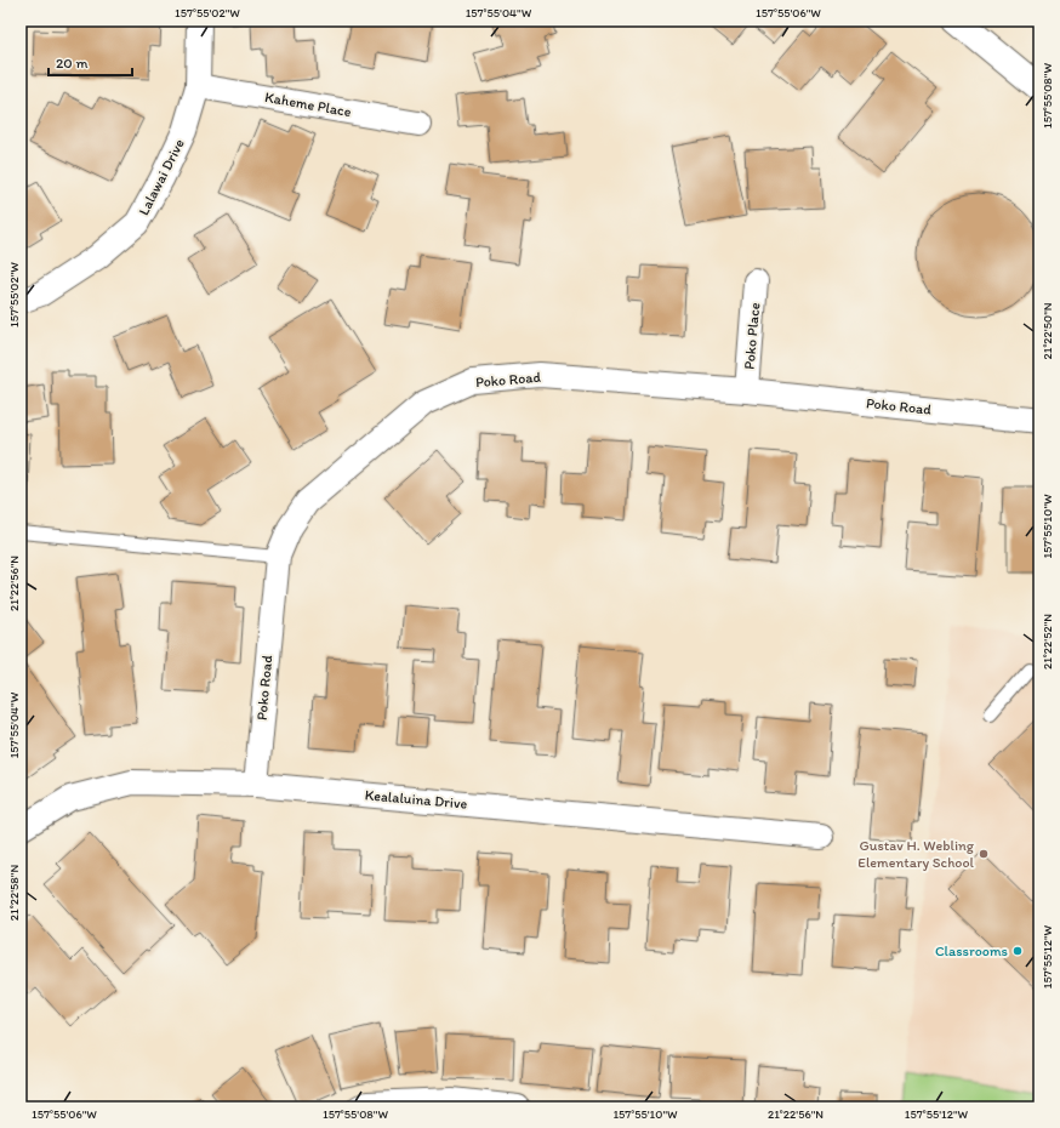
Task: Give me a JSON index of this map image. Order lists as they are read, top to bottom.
{
  "streets": {
    "street": [
      "Kaheme Place",
      "Lalawai Drive",
      "Poko Place",
      "Poko Road",
      "Kealaluina Drive"
    ]
  },
  "crossings": [
    ["Kaheme Place", "Lalawai Drive"],
    ["Poko Place", "Poko Road"],
    ["Poko Road", "Kealaluina Drive"]
  ],
  "places": ["Gustav H. Webling Elementary School", "Classrooms"],
  "scale_bar": "20 m",
  "coordinates": [
    "157°55'02\"W",
    "157°55'04\"W",
    "157°55'06\"W",
    "157°55'08\"W",
    "21°22'50\"N",
    "157°55'10\"W",
    "21°22'56\"N",
    "21°22'52\"N",
    "21°22'58\"N",
    "157°55'12\"W"
  ]
}
